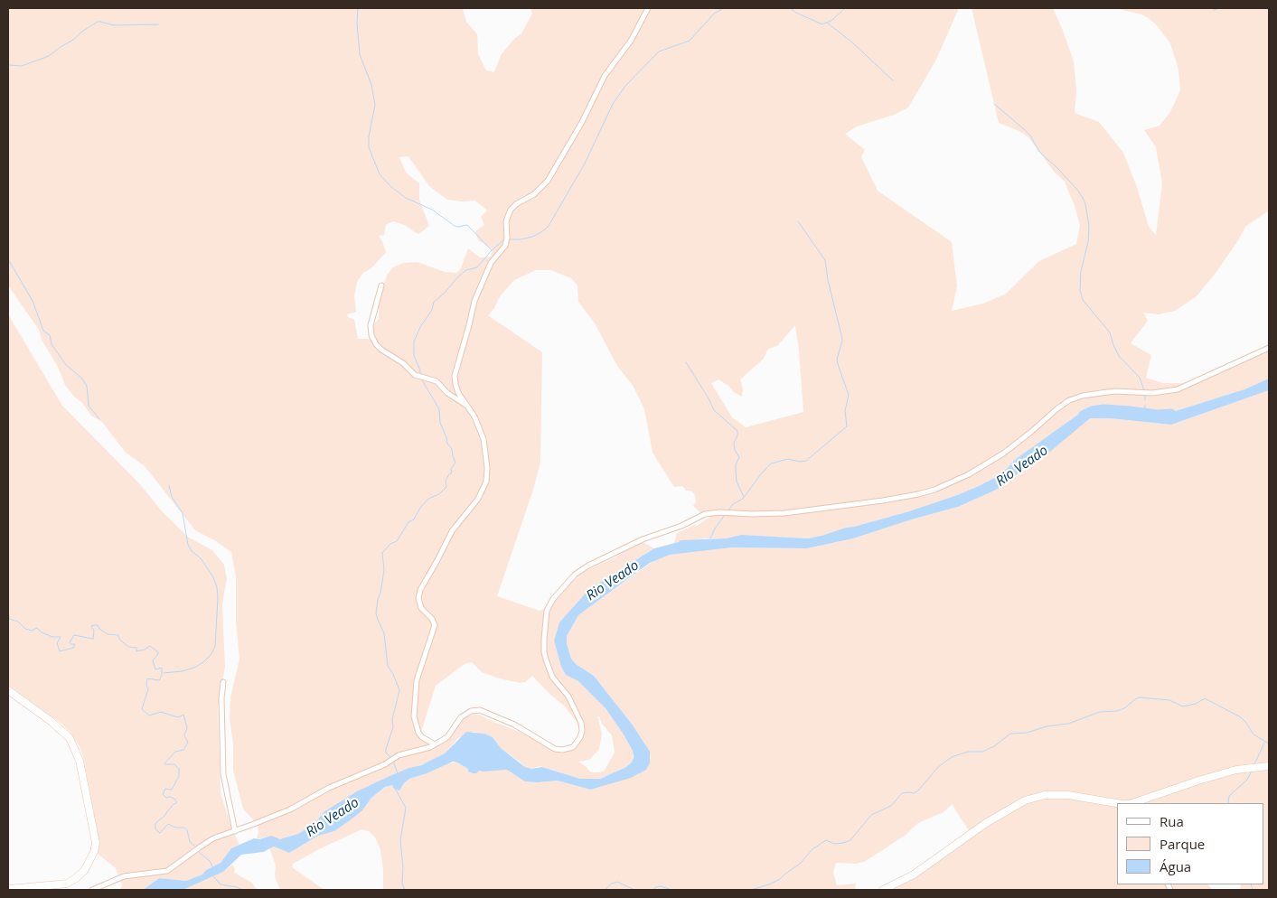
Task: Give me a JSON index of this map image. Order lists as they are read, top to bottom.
{
  "water": ["Rio Veado"],
  "legend": ["Rua", "Parque", "Água"]
}
